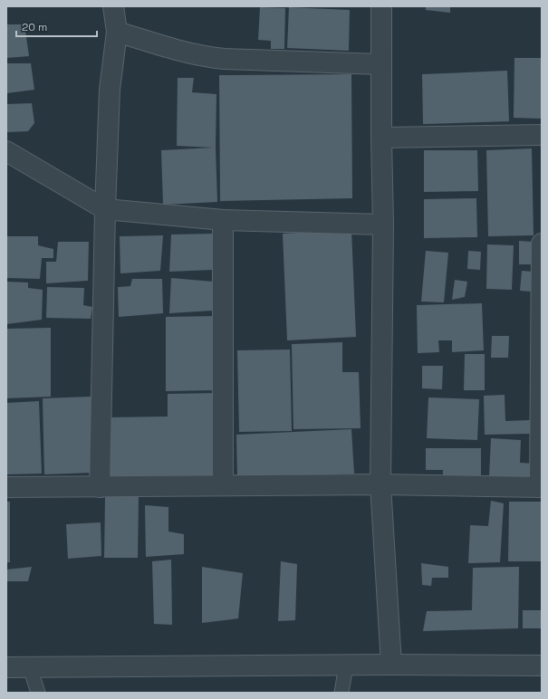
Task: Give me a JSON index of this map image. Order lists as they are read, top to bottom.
{
  "scale_bar": "20 m"
}
